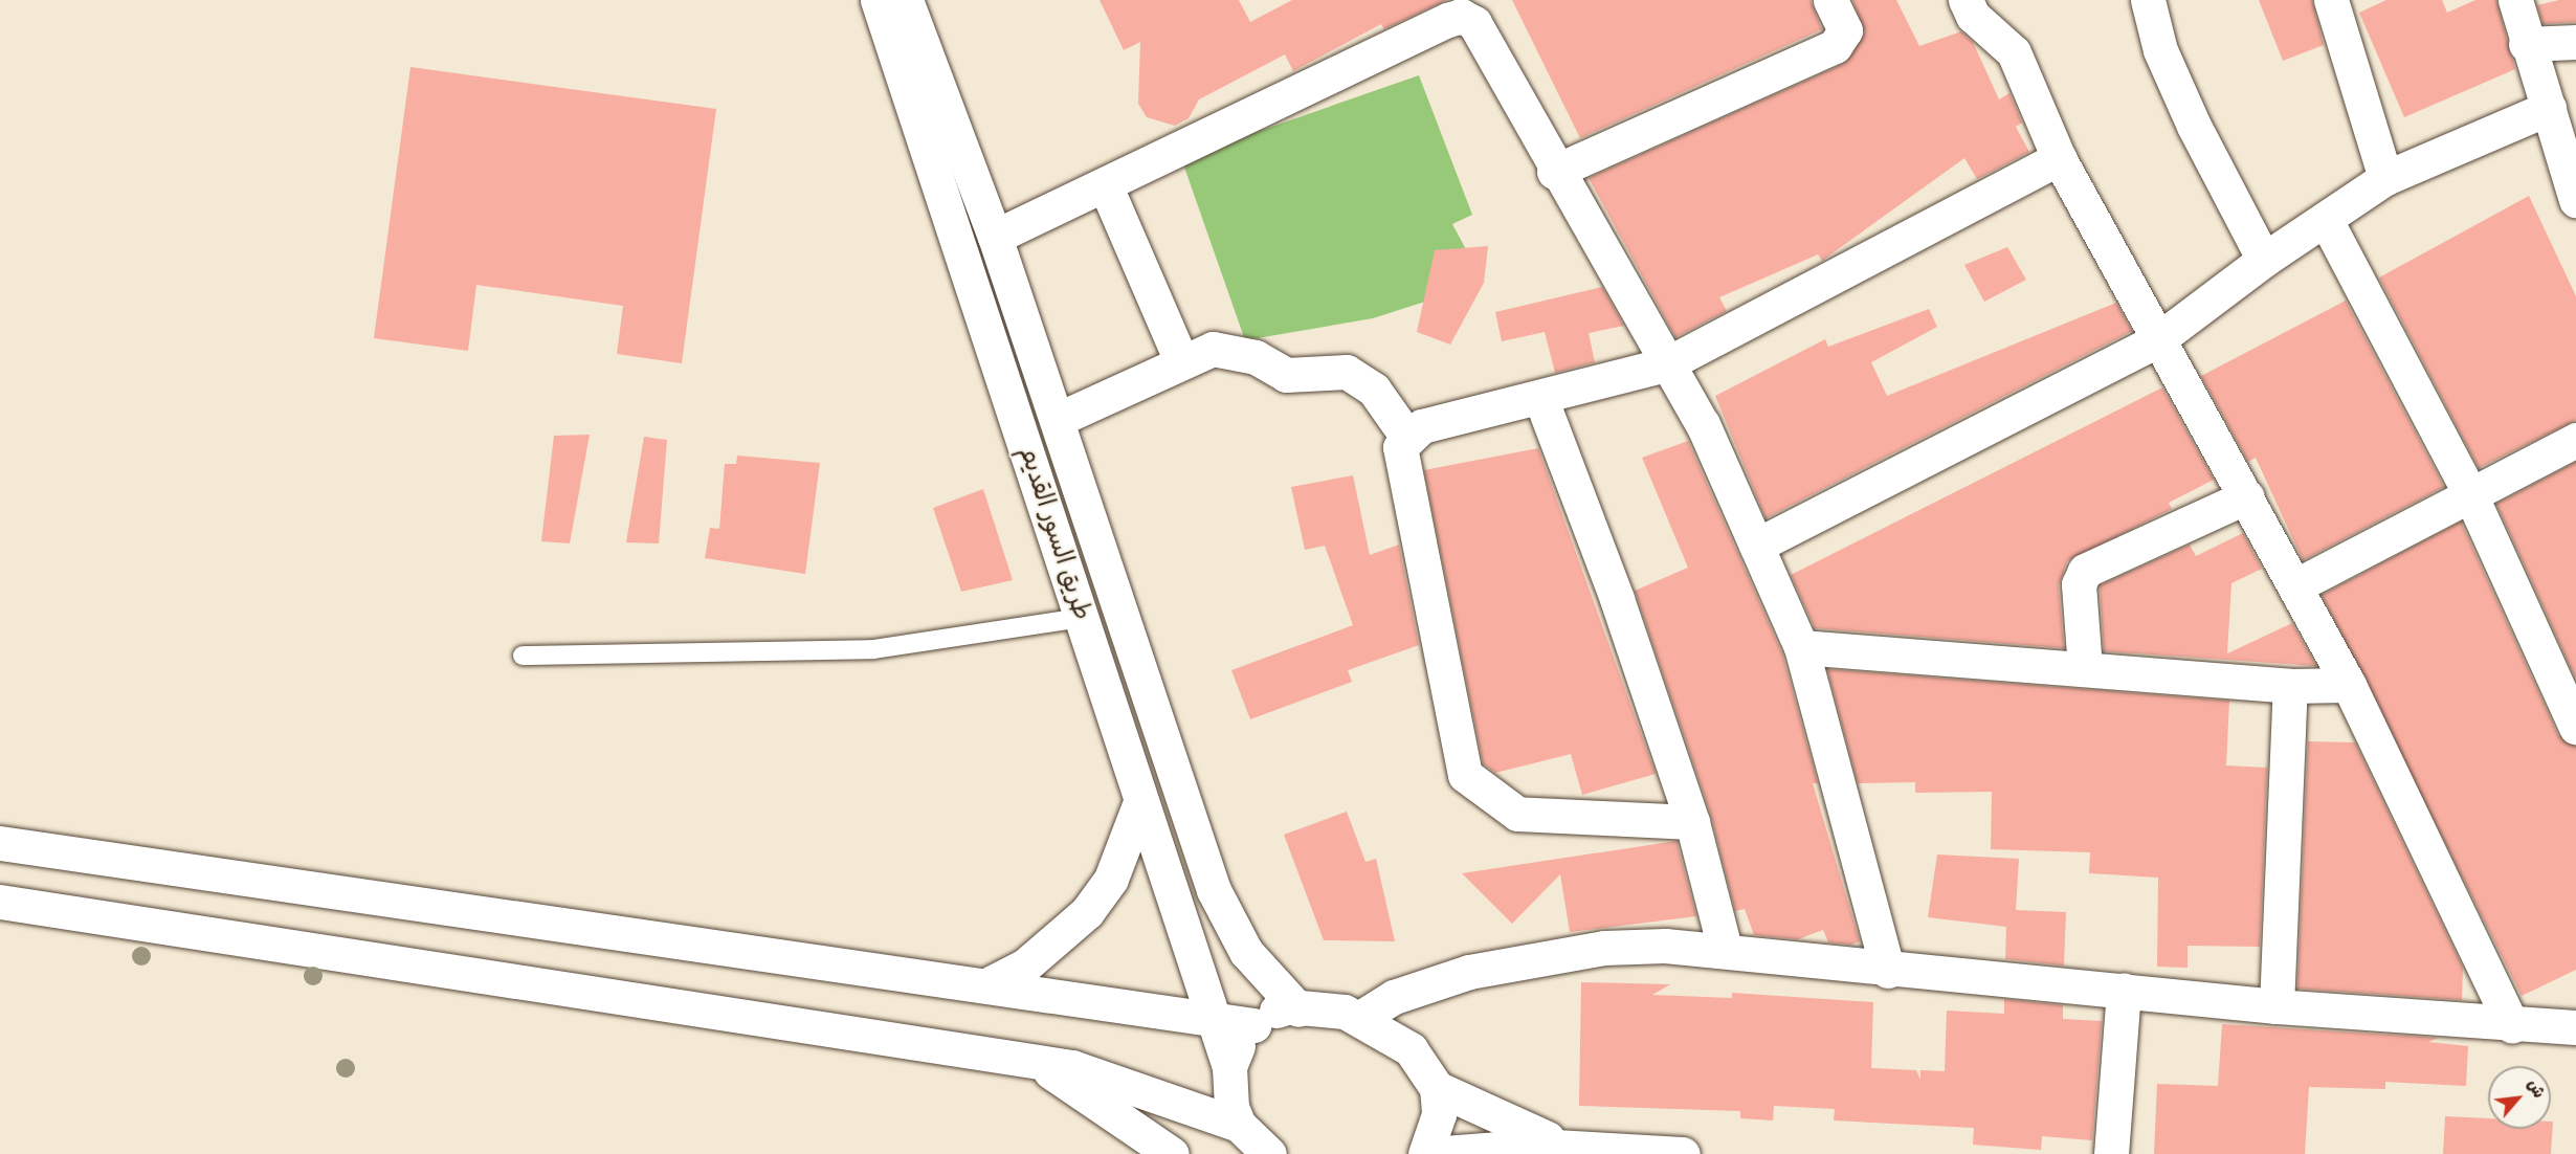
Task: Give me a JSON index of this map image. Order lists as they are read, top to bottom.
{
  "streets": {
    "street": ["طريق السور القديم"]
  },
  "north": "top right"
}
